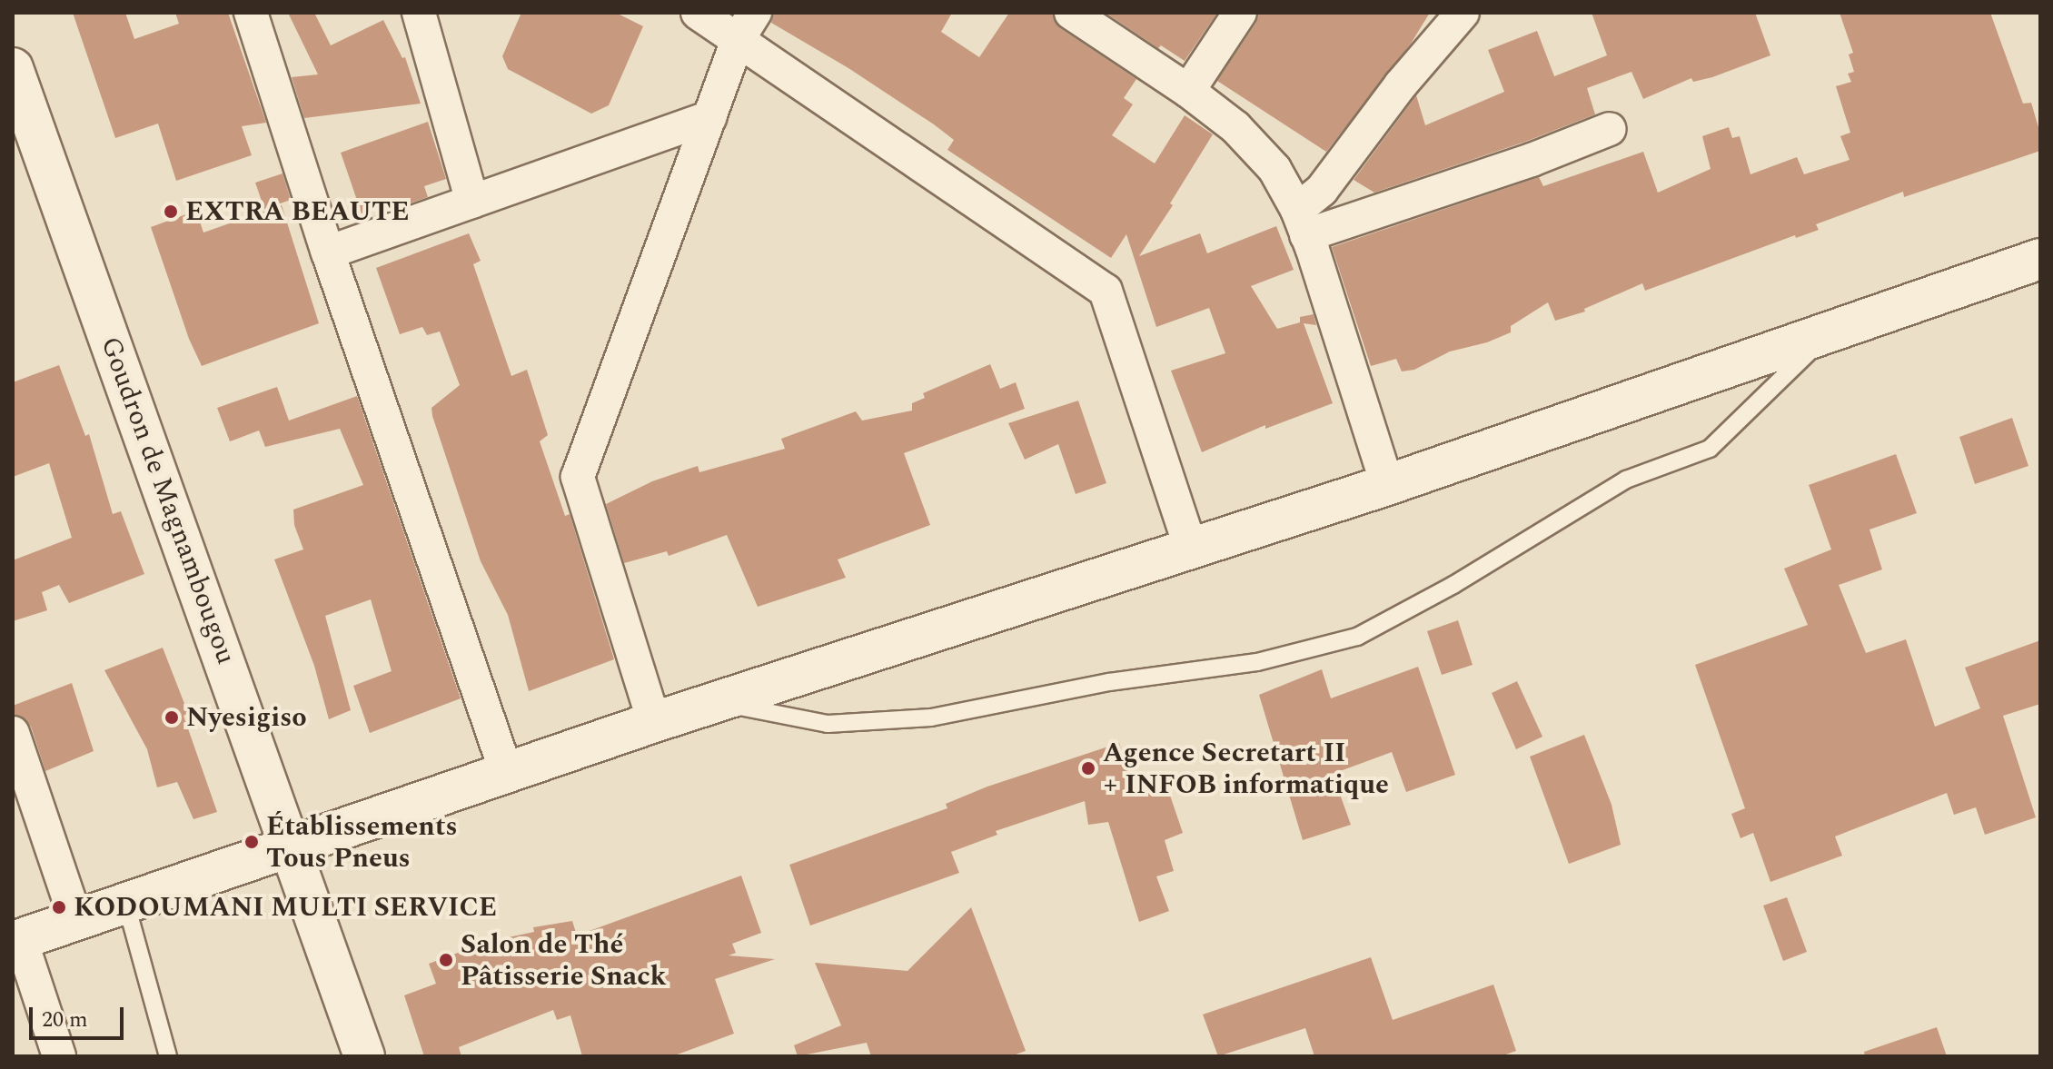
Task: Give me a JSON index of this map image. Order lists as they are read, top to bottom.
{
  "streets": {
    "street": ["Goudron de Magnambougou"]
  },
  "places": [
    "EXTRA BEAUTE",
    "Nyesigiso",
    "Agence Secretart II + INFOB informatique",
    "Établissements Tous Pneus",
    "KODOUMANI MULTI SERVICE",
    "Salon de Thé Pâtisserie Snack"
  ],
  "scale_bar": "20 m"
}
